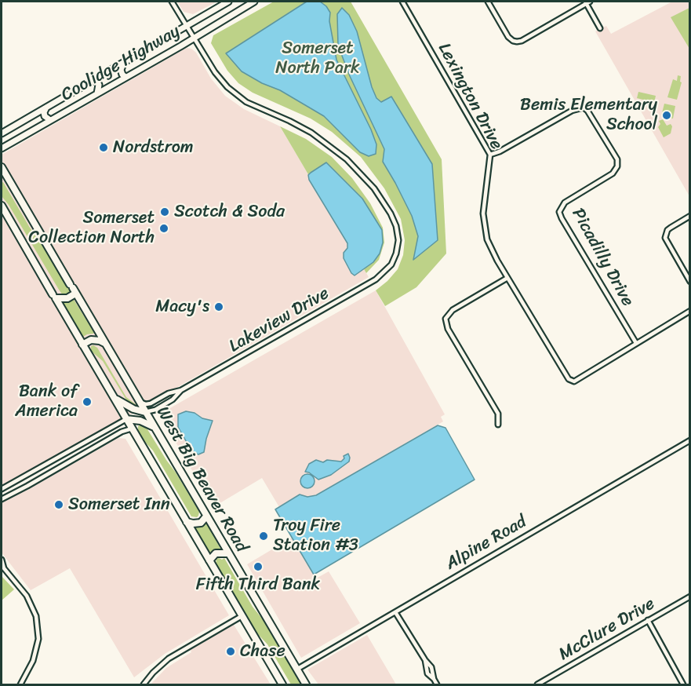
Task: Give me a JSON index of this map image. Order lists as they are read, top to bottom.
{
  "streets": {
    "main road": ["Coolidge Highway", "West Big Beaver Road"],
    "street": [
      "Lexington Drive",
      "Picadilly Drive",
      "Lakeview Drive",
      "Alpine Road",
      "McClure Drive"
    ]
  },
  "crossings": [
    ["Coolidge Highway", "Lakeview Drive"],
    ["Lexington Drive", "Picadilly Drive"],
    ["Lakeview Drive", "West Big Beaver Road"],
    ["West Big Beaver Road", "Alpine Road"]
  ],
  "parks": ["Somerset North Park"],
  "places": [
    "Bemis Elementary School",
    "Nordstrom",
    "Scotch & Soda",
    "Somerset Collection North",
    "Macy's",
    "Bank of America",
    "Somerset Inn",
    "Troy Fire Station #3",
    "Fifth Third Bank",
    "Chase"
  ]
}
